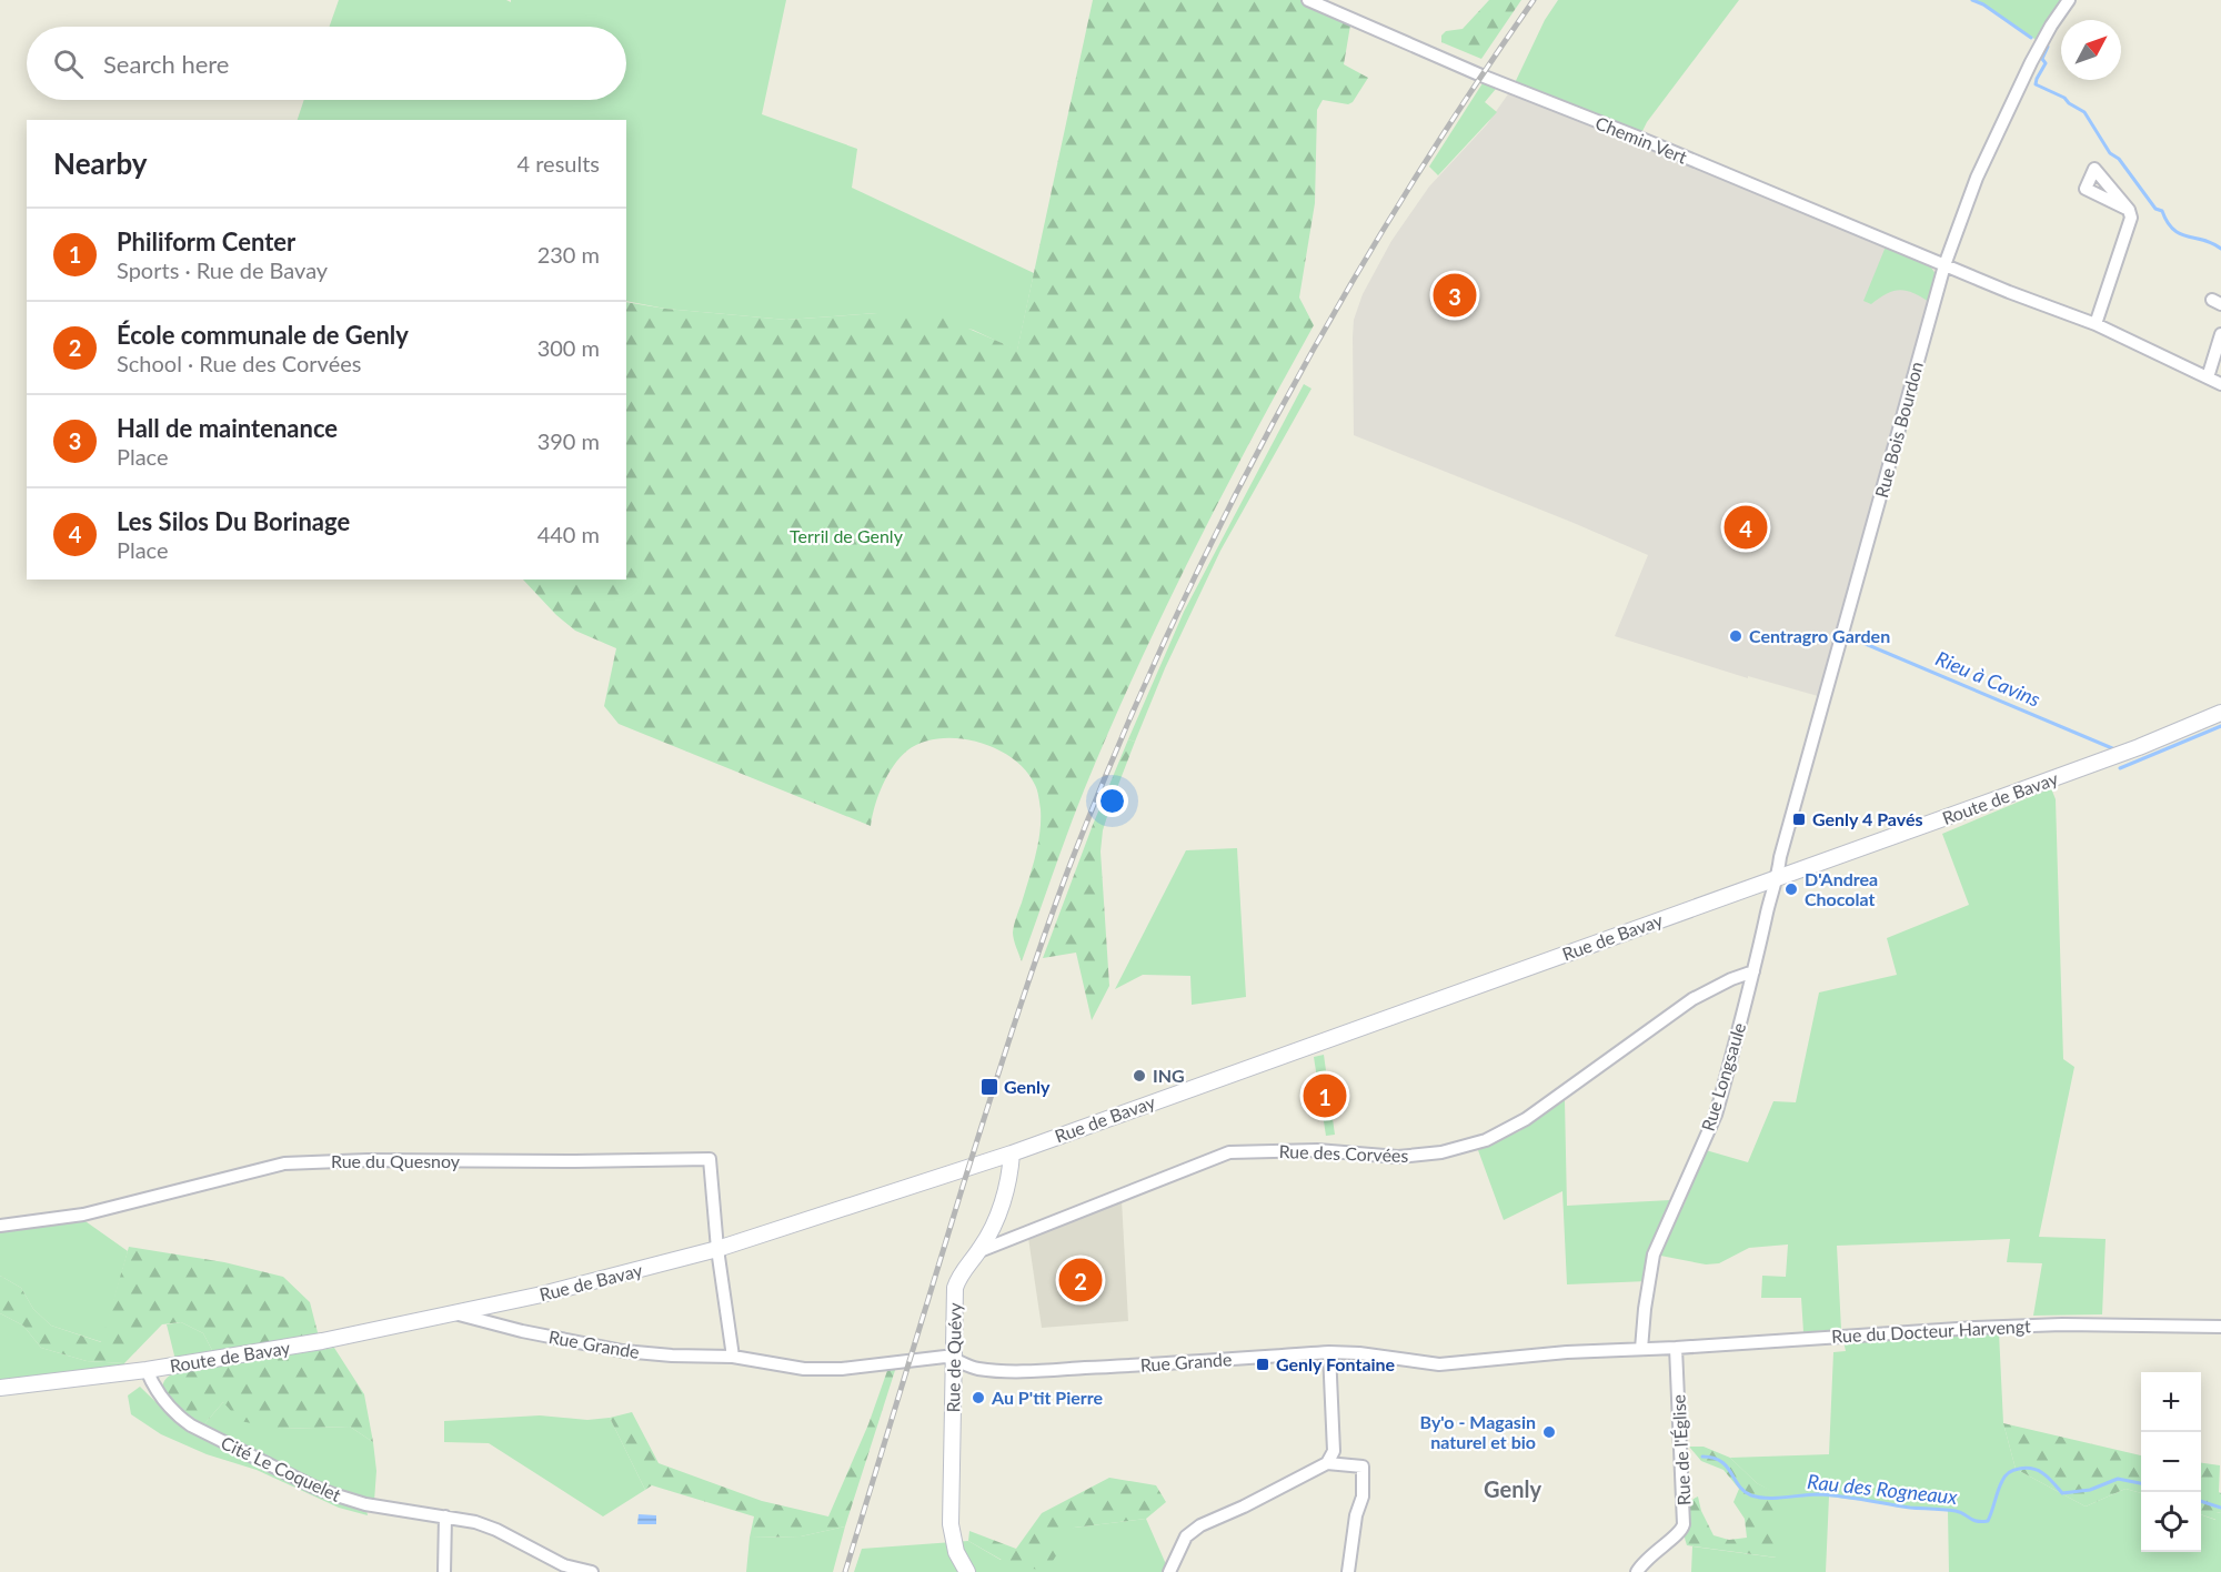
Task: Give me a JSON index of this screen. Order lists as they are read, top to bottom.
{
  "streets": {
    "main road": ["Route de Bavay", "Rue de Bavay", "Rue de Quévy"],
    "street": [
      "Chemin Vert",
      "Rue Bois Bourdon",
      "Rue Longsaule",
      "Rue des Corvées",
      "Rue du Quesnoy",
      "Rue du Docteur Harvengt",
      "Rue Grande",
      "Rue de l'Église",
      "Cité Le Coquelet"
    ]
  },
  "crossings": [
    ["Chemin Vert", "Rue Bois Bourdon"],
    ["Rue Bois Bourdon", "Route de Bavay"],
    ["Rue Bois Bourdon", "Rue de Bavay"],
    ["Rue Bois Bourdon", "Rue Longsaule"],
    ["Route de Bavay", "Rue de Bavay"],
    ["Route de Bavay", "Rue Longsaule"],
    ["Route de Bavay", "Rue Grande"],
    ["Route de Bavay", "Cité Le Coquelet"],
    ["Rue de Bavay", "Rue Longsaule"],
    ["Rue de Bavay", "Rue du Quesnoy"],
    ["Rue de Bavay", "Rue Grande"],
    ["Rue de Bavay", "Rue de Quévy"],
    ["Rue Longsaule", "Rue des Corvées"],
    ["Rue Longsaule", "Rue du Docteur Harvengt"],
    ["Rue Longsaule", "Rue Grande"],
    ["Rue des Corvées", "Rue de Quévy"],
    ["Rue du Docteur Harvengt", "Rue Grande"],
    ["Rue du Docteur Harvengt", "Rue de l'Église"],
    ["Rue Grande", "Rue de Quévy"]
  ],
  "districts": ["Genly"],
  "water": ["Rieu à Cavins", "Rau des Rogneaux"],
  "parks": ["Terril de Genly"],
  "places": {
    "other": [
      "Centragro Garden",
      "D'Andrea Chocolat",
      "ING",
      "Au P'tit Pierre",
      "By'o - Magasin naturel et bio"
    ],
    "transit": ["Genly 4 Pavés", "Genly", "Genly Fontaine"]
  },
  "north": "top right",
  "page": {
    "search": "Search here",
    "heading": ["Nearby", "4 results"],
    "list": [
      {
        "mark": "1",
        "name": "Philiform Center",
        "note": "Sports · Rue de Bavay",
        "value": "230 m"
      },
      {
        "mark": "2",
        "name": "École communale de Genly",
        "note": "School · Rue des Corvées",
        "value": "300 m"
      },
      {
        "mark": "3",
        "name": "Hall de maintenance",
        "note": "Place",
        "value": "390 m"
      },
      {
        "mark": "4",
        "name": "Les Silos Du Borinage",
        "note": "Place",
        "value": "440 m"
      }
    ],
    "pins": [
      "3",
      "4",
      "1",
      "2"
    ],
    "map_buttons": ["+", "−"]
  }
}
